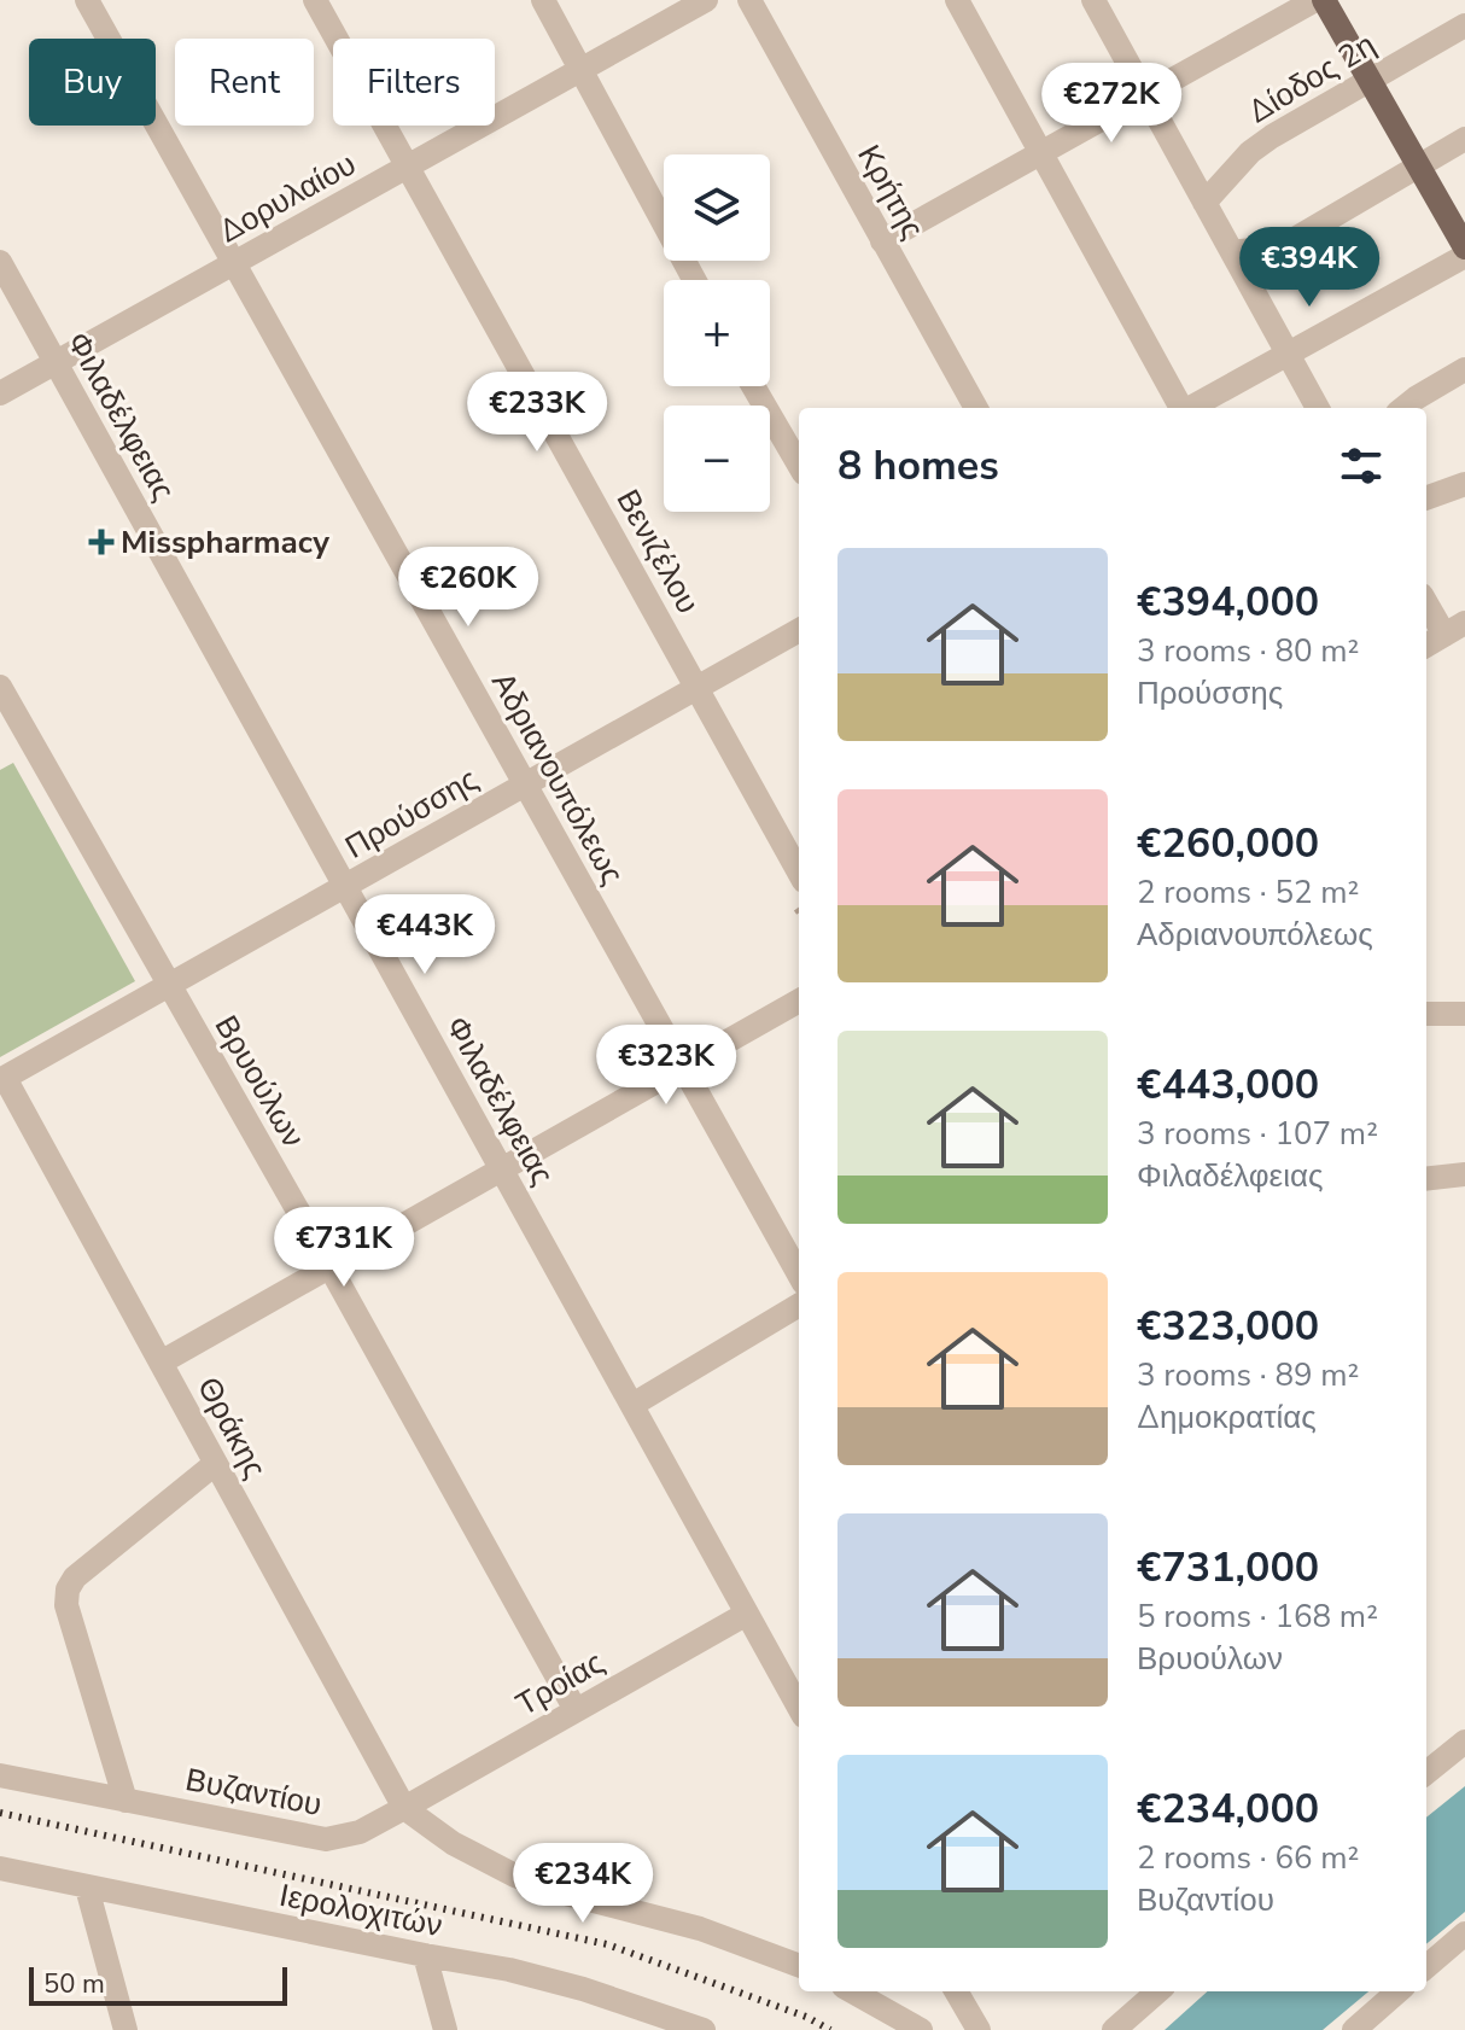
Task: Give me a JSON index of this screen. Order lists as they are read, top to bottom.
{
  "streets": {
    "street": [
      "Δίοδος 2η",
      "Κρήτης",
      "Δορυλαίου",
      "Φιλαδέλφειας",
      "Βενιζέλου",
      "Αδριανουπόλεως",
      "Προύσσης",
      "Βρυούλων",
      "Θράκης",
      "Τροίας",
      "Βυζαντίου",
      "Ιερολοχιτών"
    ]
  },
  "crossings": [
    ["Δορυλαίου", "Φιλαδέλφειας"],
    ["Δορυλαίου", "Βενιζέλου"],
    ["Δορυλαίου", "Αδριανουπόλεως"],
    ["Φιλαδέλφειας", "Προύσσης"],
    ["Φιλαδέλφειας", "Τροίας"],
    ["Βενιζέλου", "Προύσσης"],
    ["Αδριανουπόλεως", "Προύσσης"],
    ["Προύσσης", "Βρυούλων"],
    ["Προύσσης", "Θράκης"],
    ["Βρυούλων", "Τροίας"],
    ["Θράκης", "Τροίας"],
    ["Θράκης", "Βυζαντίου"],
    ["Τροίας", "Βυζαντίου"]
  ],
  "places": {
    "health": ["Misspharmacy"]
  },
  "scale_bar": "50 m",
  "page": {
    "chip": ["Buy", "Rent", "Filters"],
    "price": [
      "€272K",
      "€394K",
      "€233K",
      "€260K",
      "€443K",
      "€323K",
      "€731K",
      "€234K"
    ],
    "map_buttons": ["+", "−"],
    "heading": "8 homes",
    "list": [
      {
        "name": "€394,000",
        "note": "3 rooms · 80 m² · Προύσσης"
      },
      {
        "name": "€260,000",
        "note": "2 rooms · 52 m² · Αδριανουπόλεως"
      },
      {
        "name": "€443,000",
        "note": "3 rooms · 107 m² · Φιλαδέλφειας"
      },
      {
        "name": "€323,000",
        "note": "3 rooms · 89 m² · Δημοκρατίας"
      },
      {
        "name": "€731,000",
        "note": "5 rooms · 168 m² · Βρυούλων"
      },
      {
        "name": "€234,000",
        "note": "2 rooms · 66 m² · Βυζαντίου"
      }
    ],
    "scale": "50 m"
  }
}
